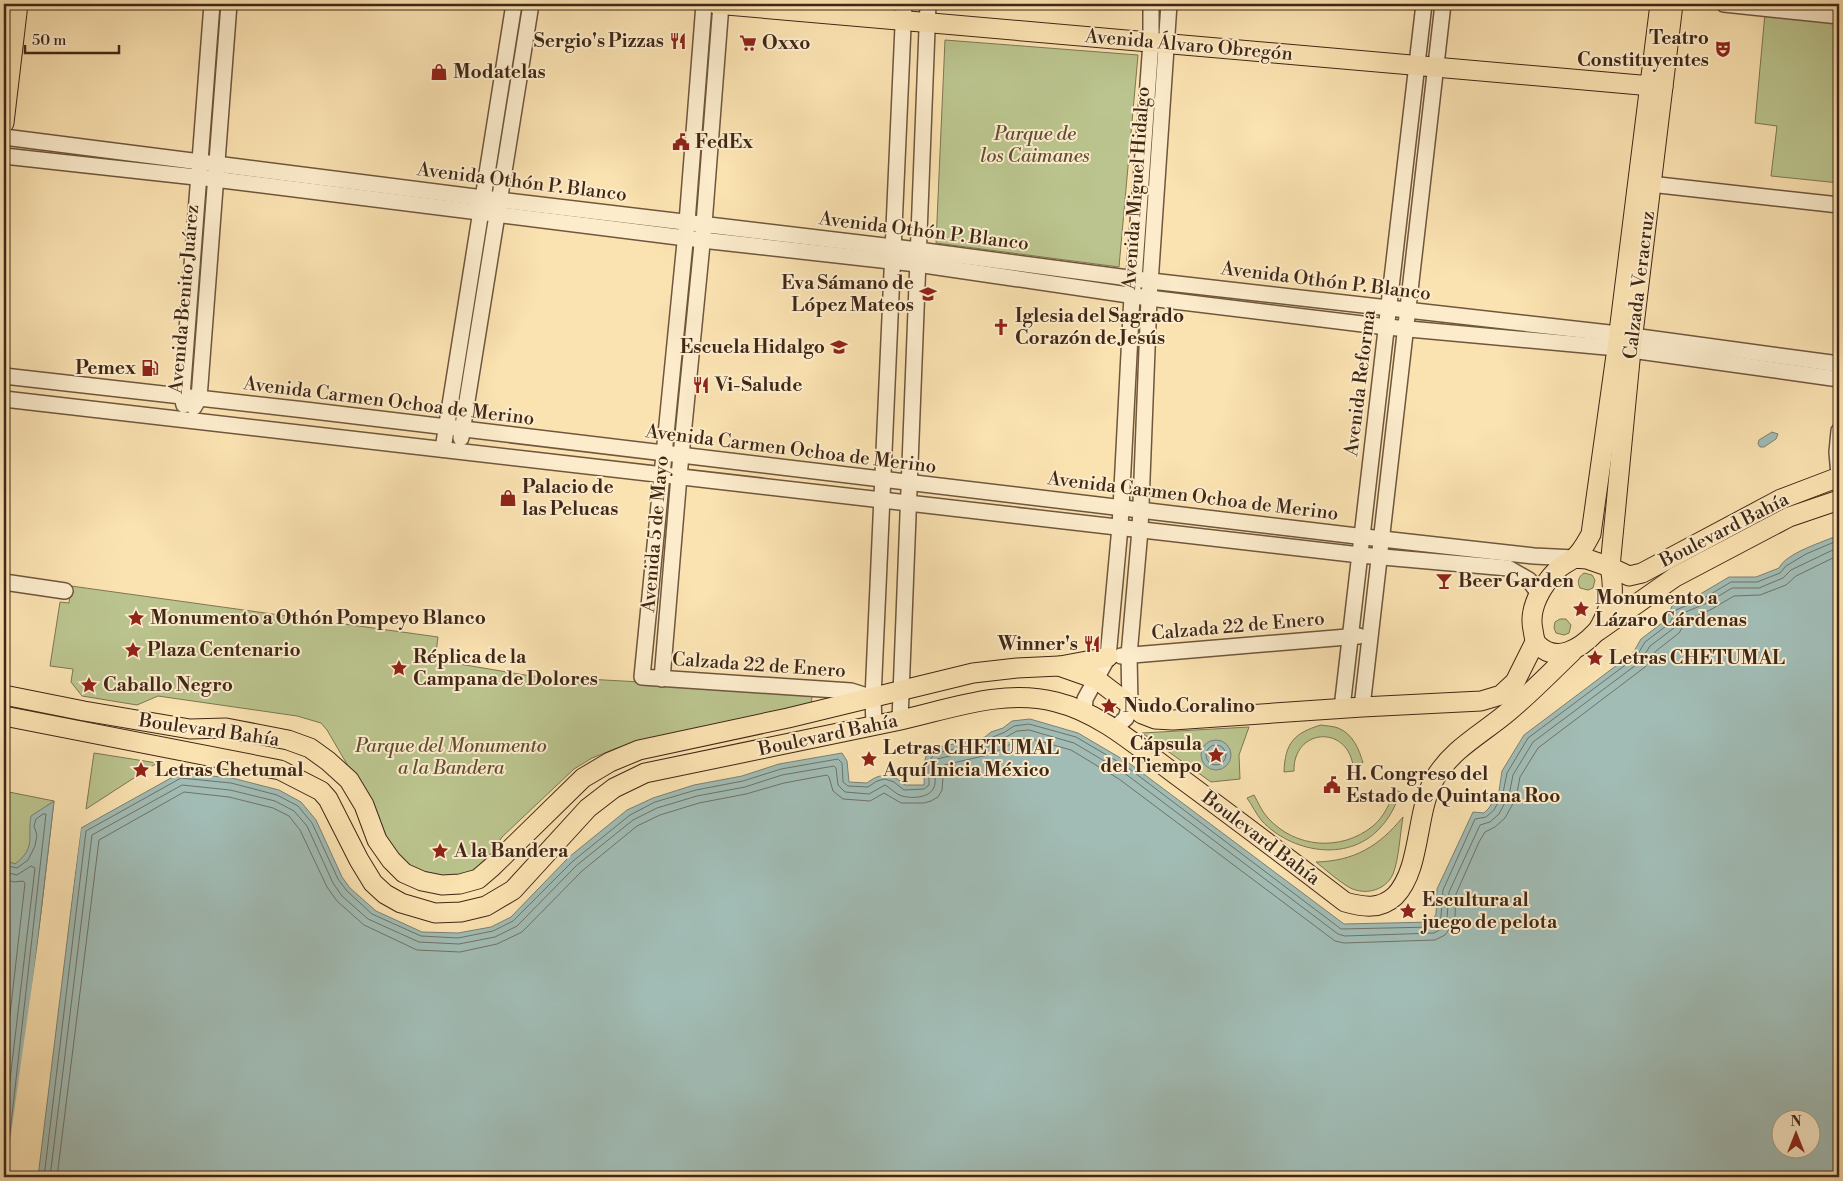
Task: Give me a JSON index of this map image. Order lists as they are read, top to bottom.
{
  "streets": {
    "main road": ["Avenida Álvaro Obregón", "Calzada Veracruz", "Boulevard Bahía"],
    "street": [
      "Avenida Othón P. Blanco",
      "Avenida Miguel Hidalgo",
      "Avenida Benito Juárez",
      "Avenida Reforma",
      "Avenida Carmen Ochoa de Merino",
      "Avenida 5 de Mayo",
      "Calzada 22 de Enero"
    ]
  },
  "crossings": [
    ["Avenida Álvaro Obregón", "Avenida Miguel Hidalgo"],
    ["Avenida Álvaro Obregón", "Calzada Veracruz"],
    ["Avenida Álvaro Obregón", "Avenida Reforma"],
    ["Avenida Álvaro Obregón", "Avenida 5 de Mayo"],
    ["Avenida Othón P. Blanco", "Avenida Miguel Hidalgo"],
    ["Avenida Othón P. Blanco", "Calzada Veracruz"],
    ["Avenida Othón P. Blanco", "Avenida Benito Juárez"],
    ["Avenida Othón P. Blanco", "Avenida Reforma"],
    ["Avenida Othón P. Blanco", "Avenida 5 de Mayo"],
    ["Avenida Miguel Hidalgo", "Avenida Carmen Ochoa de Merino"],
    ["Avenida Miguel Hidalgo", "Boulevard Bahía"],
    ["Avenida Miguel Hidalgo", "Calzada 22 de Enero"],
    ["Calzada Veracruz", "Avenida Carmen Ochoa de Merino"],
    ["Calzada Veracruz", "Boulevard Bahía"],
    ["Avenida Benito Juárez", "Avenida Carmen Ochoa de Merino"],
    ["Avenida Reforma", "Avenida Carmen Ochoa de Merino"],
    ["Avenida Reforma", "Boulevard Bahía"],
    ["Avenida Reforma", "Calzada 22 de Enero"],
    ["Avenida Carmen Ochoa de Merino", "Boulevard Bahía"],
    ["Avenida Carmen Ochoa de Merino", "Avenida 5 de Mayo"],
    ["Boulevard Bahía", "Calzada 22 de Enero"],
    ["Avenida 5 de Mayo", "Calzada 22 de Enero"]
  ],
  "parks": ["Parque de los Caimanes", "Parque del Monumento a la Bandera"],
  "places": {
    "restaurant": ["Sergio's Pizzas", "Vi-Salude", "Winner's"],
    "supermarket": ["Oxxo"],
    "theatre": ["Teatro Constituyentes"],
    "shop": ["Modatelas", "Palacio de las Pelucas"],
    "public building": ["FedEx", "H. Congreso del Estado de Quintana Roo"],
    "school or university": ["Eva Sámano de López Mateos", "Escuela Hidalgo"],
    "church": ["Iglesia del Sagrado Corazón de Jesús"],
    "fuel station": ["Pemex"],
    "bar": ["Beer Garden"],
    "place": [
      "Monumento a Lázaro Cárdenas",
      "Monumento a Othón Pompeyo Blanco",
      "Plaza Centenario",
      "Letras CHETUMAL",
      "Réplica de la Campana de Dolores",
      "Caballo Negro",
      "Nudo Coralino",
      "Cápsula del Tiempo",
      "Letras CHETUMAL Aquí Inicia México",
      "Letras Chetumal",
      "A la Bandera",
      "Escultura al juego de pelota"
    ]
  },
  "scale_bar": "50 m",
  "north": "top"
}
